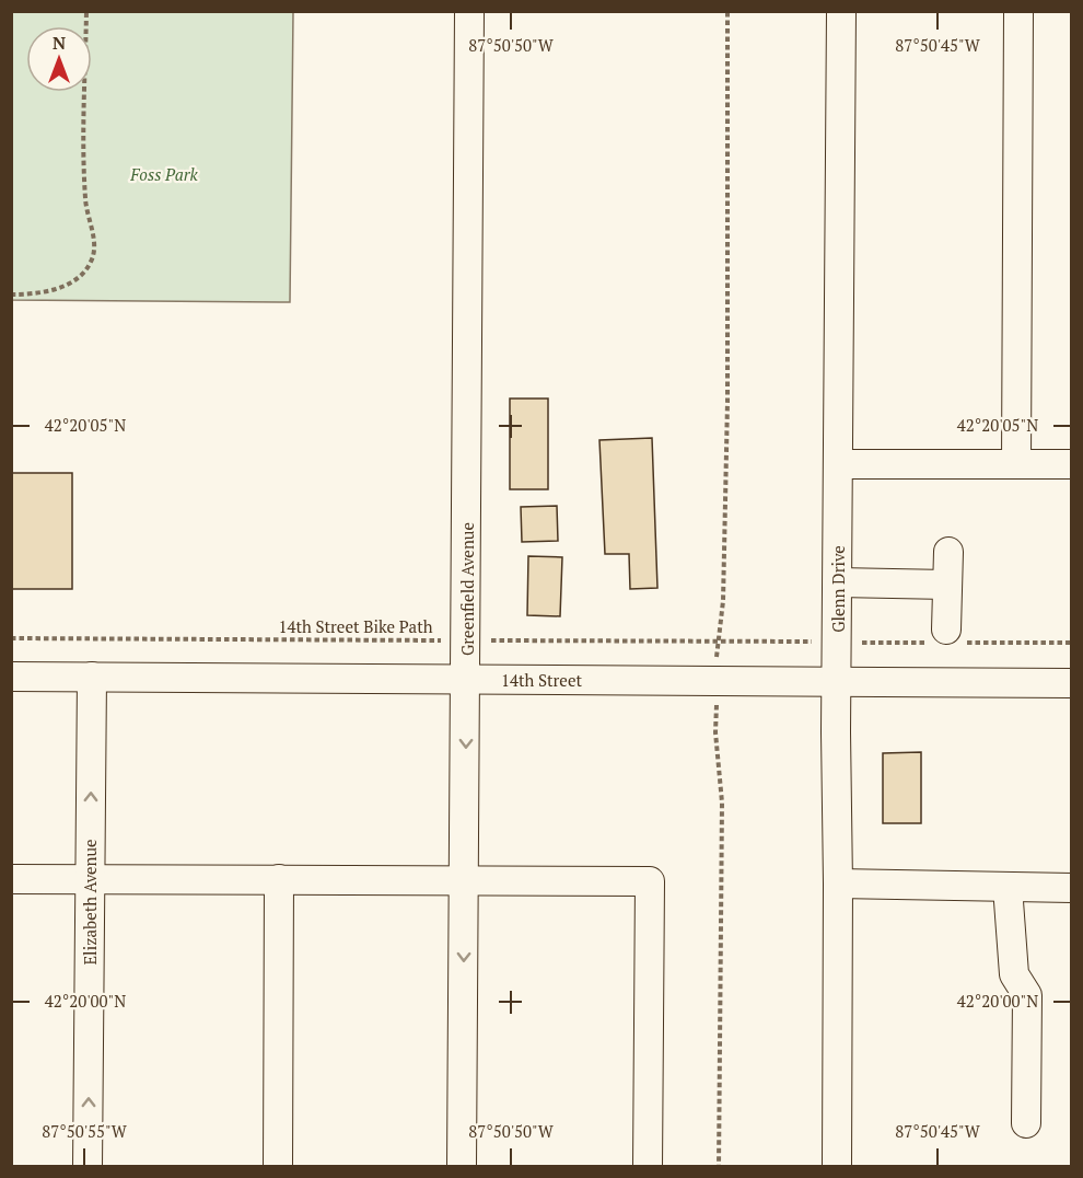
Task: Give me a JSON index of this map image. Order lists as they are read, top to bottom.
{
  "streets": {
    "street": [
      "Greenfield Avenue",
      "Glenn Drive",
      "14th Street",
      "Elizabeth Avenue"
    ],
    "path": ["14th Street Bike Path"]
  },
  "crossings": [
    ["Greenfield Avenue", "14th Street Bike Path"],
    ["Greenfield Avenue", "14th Street"],
    ["Glenn Drive", "14th Street"],
    ["14th Street", "Elizabeth Avenue"]
  ],
  "parks": ["Foss Park"],
  "north": "top",
  "coordinates": [
    "87°50'50\"W",
    "87°50'45\"W",
    "42°20'05\"N",
    "42°20'00\"N",
    "87°50'55\"W"
  ]
}
